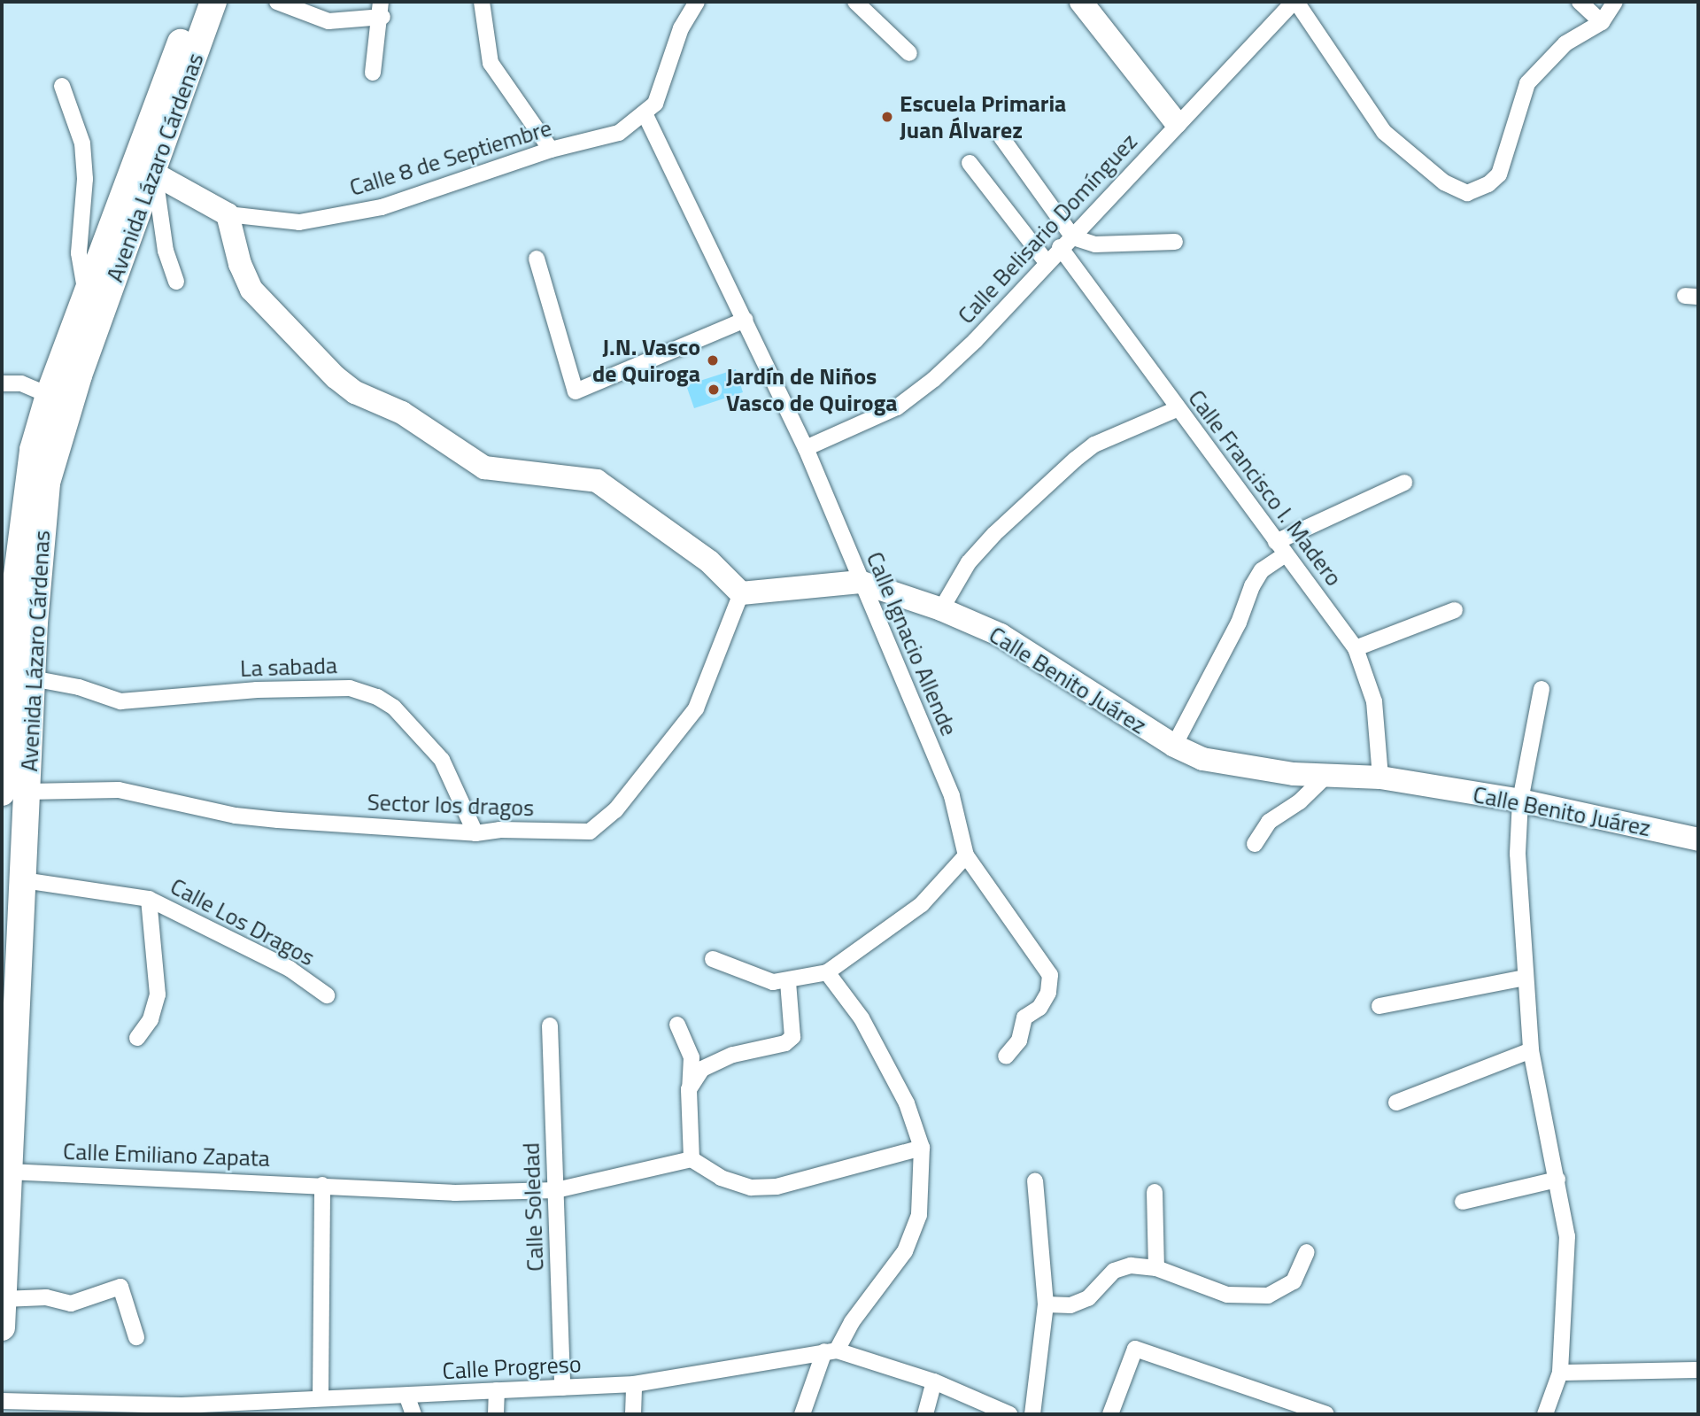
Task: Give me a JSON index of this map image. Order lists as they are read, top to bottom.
{
  "streets": {
    "main road": ["Avenida Lázaro Cárdenas"],
    "street": [
      "Calle 8 de Septiembre",
      "Calle Belisario Domínguez",
      "Calle Francisco I. Madero",
      "Calle Ignacio Allende",
      "La sabada",
      "Calle Benito Juárez",
      "Sector los dragos",
      "Calle Los Dragos",
      "Calle Emiliano Zapata",
      "Calle Soledad",
      "Calle Progreso"
    ]
  },
  "crossings": [
    ["Calle 8 de Septiembre", "Calle Ignacio Allende"],
    ["Avenida Lázaro Cárdenas", "La sabada"],
    ["Avenida Lázaro Cárdenas", "Sector los dragos"],
    ["Avenida Lázaro Cárdenas", "Calle Los Dragos"],
    ["Avenida Lázaro Cárdenas", "Calle Emiliano Zapata"],
    ["Calle Belisario Domínguez", "Calle Francisco I. Madero"],
    ["Calle Belisario Domínguez", "Calle Ignacio Allende"],
    ["Calle Francisco I. Madero", "Calle Benito Juárez"],
    ["Calle Ignacio Allende", "Calle Benito Juárez"],
    ["La sabada", "Sector los dragos"],
    ["Calle Benito Juárez", "Sector los dragos"],
    ["Calle Emiliano Zapata", "Calle Soledad"],
    ["Calle Soledad", "Calle Progreso"]
  ],
  "places": ["Escuela Primaria Juan Álvarez", "J.N. Vasco de Quiroga", "Jardín de Niños Vasco de Quiroga"]
}
